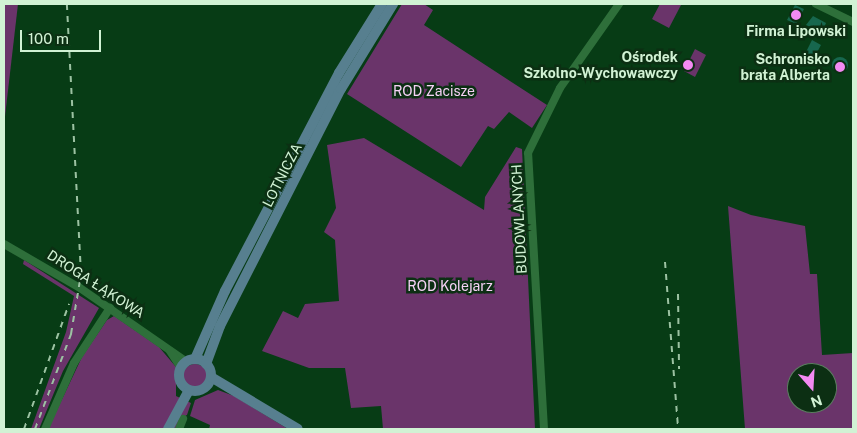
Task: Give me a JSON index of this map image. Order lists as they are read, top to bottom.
{
  "streets": {
    "main road": ["LOTNICZA"],
    "street": ["BUDOWLANYCH", "DROGA ŁĄKOWA"]
  },
  "crossings": [
    ["LOTNICZA", "DROGA ŁĄKOWA"]
  ],
  "parks": ["ROD Zacisze", "ROD Kolejarz"],
  "places": ["Firma Lipowski", "Ośrodek Szkolno-Wychowawczy", "Schronisko brata Alberta"],
  "scale_bar": "100 m",
  "north": "bottom"
}
